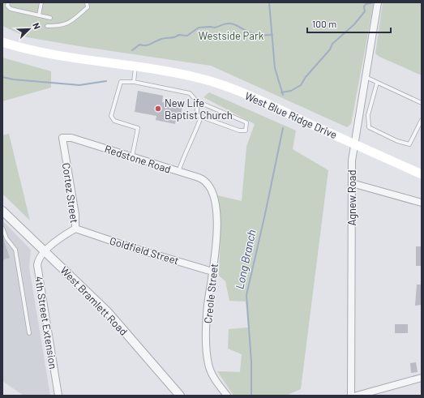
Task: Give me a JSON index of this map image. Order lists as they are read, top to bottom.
{
  "streets": {
    "main road": ["West Blue Ridge Drive"],
    "street": [
      "Redstone Road",
      "Cortez Street",
      "Agnew Road",
      "Goldfield Street",
      "Creole Street",
      "West Bramlett Road",
      "4th Street Extension"
    ]
  },
  "crossings": [
    ["West Blue Ridge Drive", "Agnew Road"],
    ["Redstone Road", "Cortez Street"],
    ["Redstone Road", "Creole Street"],
    ["Cortez Street", "Goldfield Street"],
    ["Cortez Street", "West Bramlett Road"],
    ["Cortez Street", "4th Street Extension"],
    ["Goldfield Street", "Creole Street"],
    ["West Bramlett Road", "4th Street Extension"]
  ],
  "water": ["Long Branch"],
  "parks": ["Westside Park"],
  "places": ["New Life Baptist Church"],
  "scale_bar": "100 m",
  "north": "top right"
}
